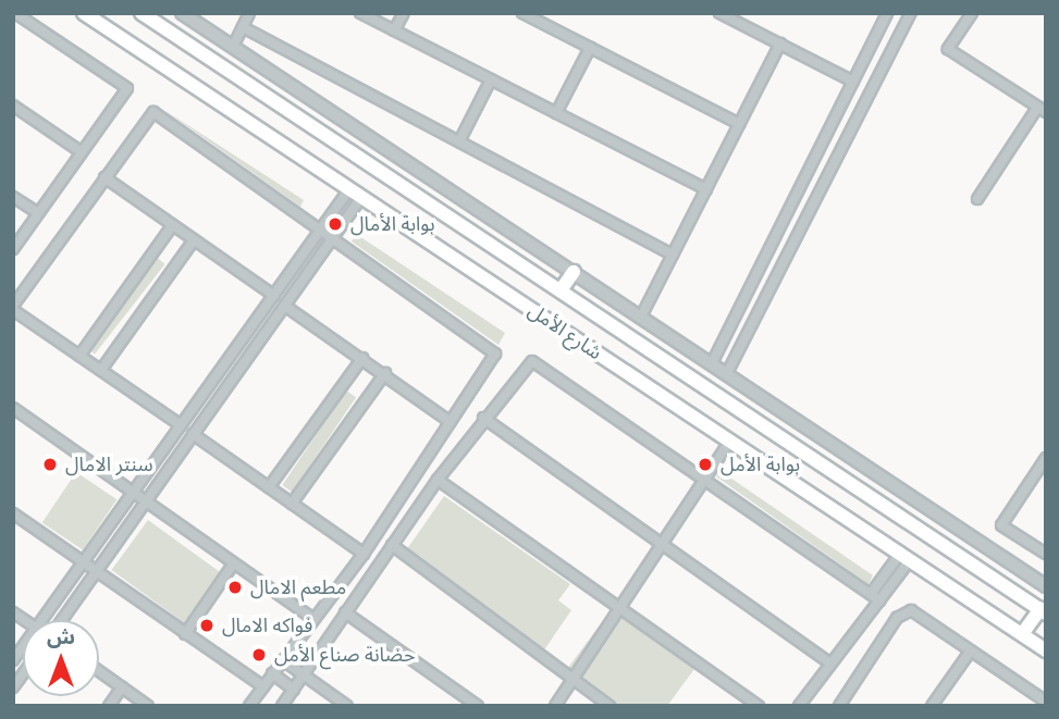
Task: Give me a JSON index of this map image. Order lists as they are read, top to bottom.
{
  "streets": {
    "main road": ["شارع الأمل"]
  },
  "places": [
    "بوابة الأمال",
    "سنتر الامال",
    "بوابة الأمل",
    "مطعم الامال",
    "فواكه الامال",
    "حضانة صناع الأمل"
  ],
  "north": "top"
}
